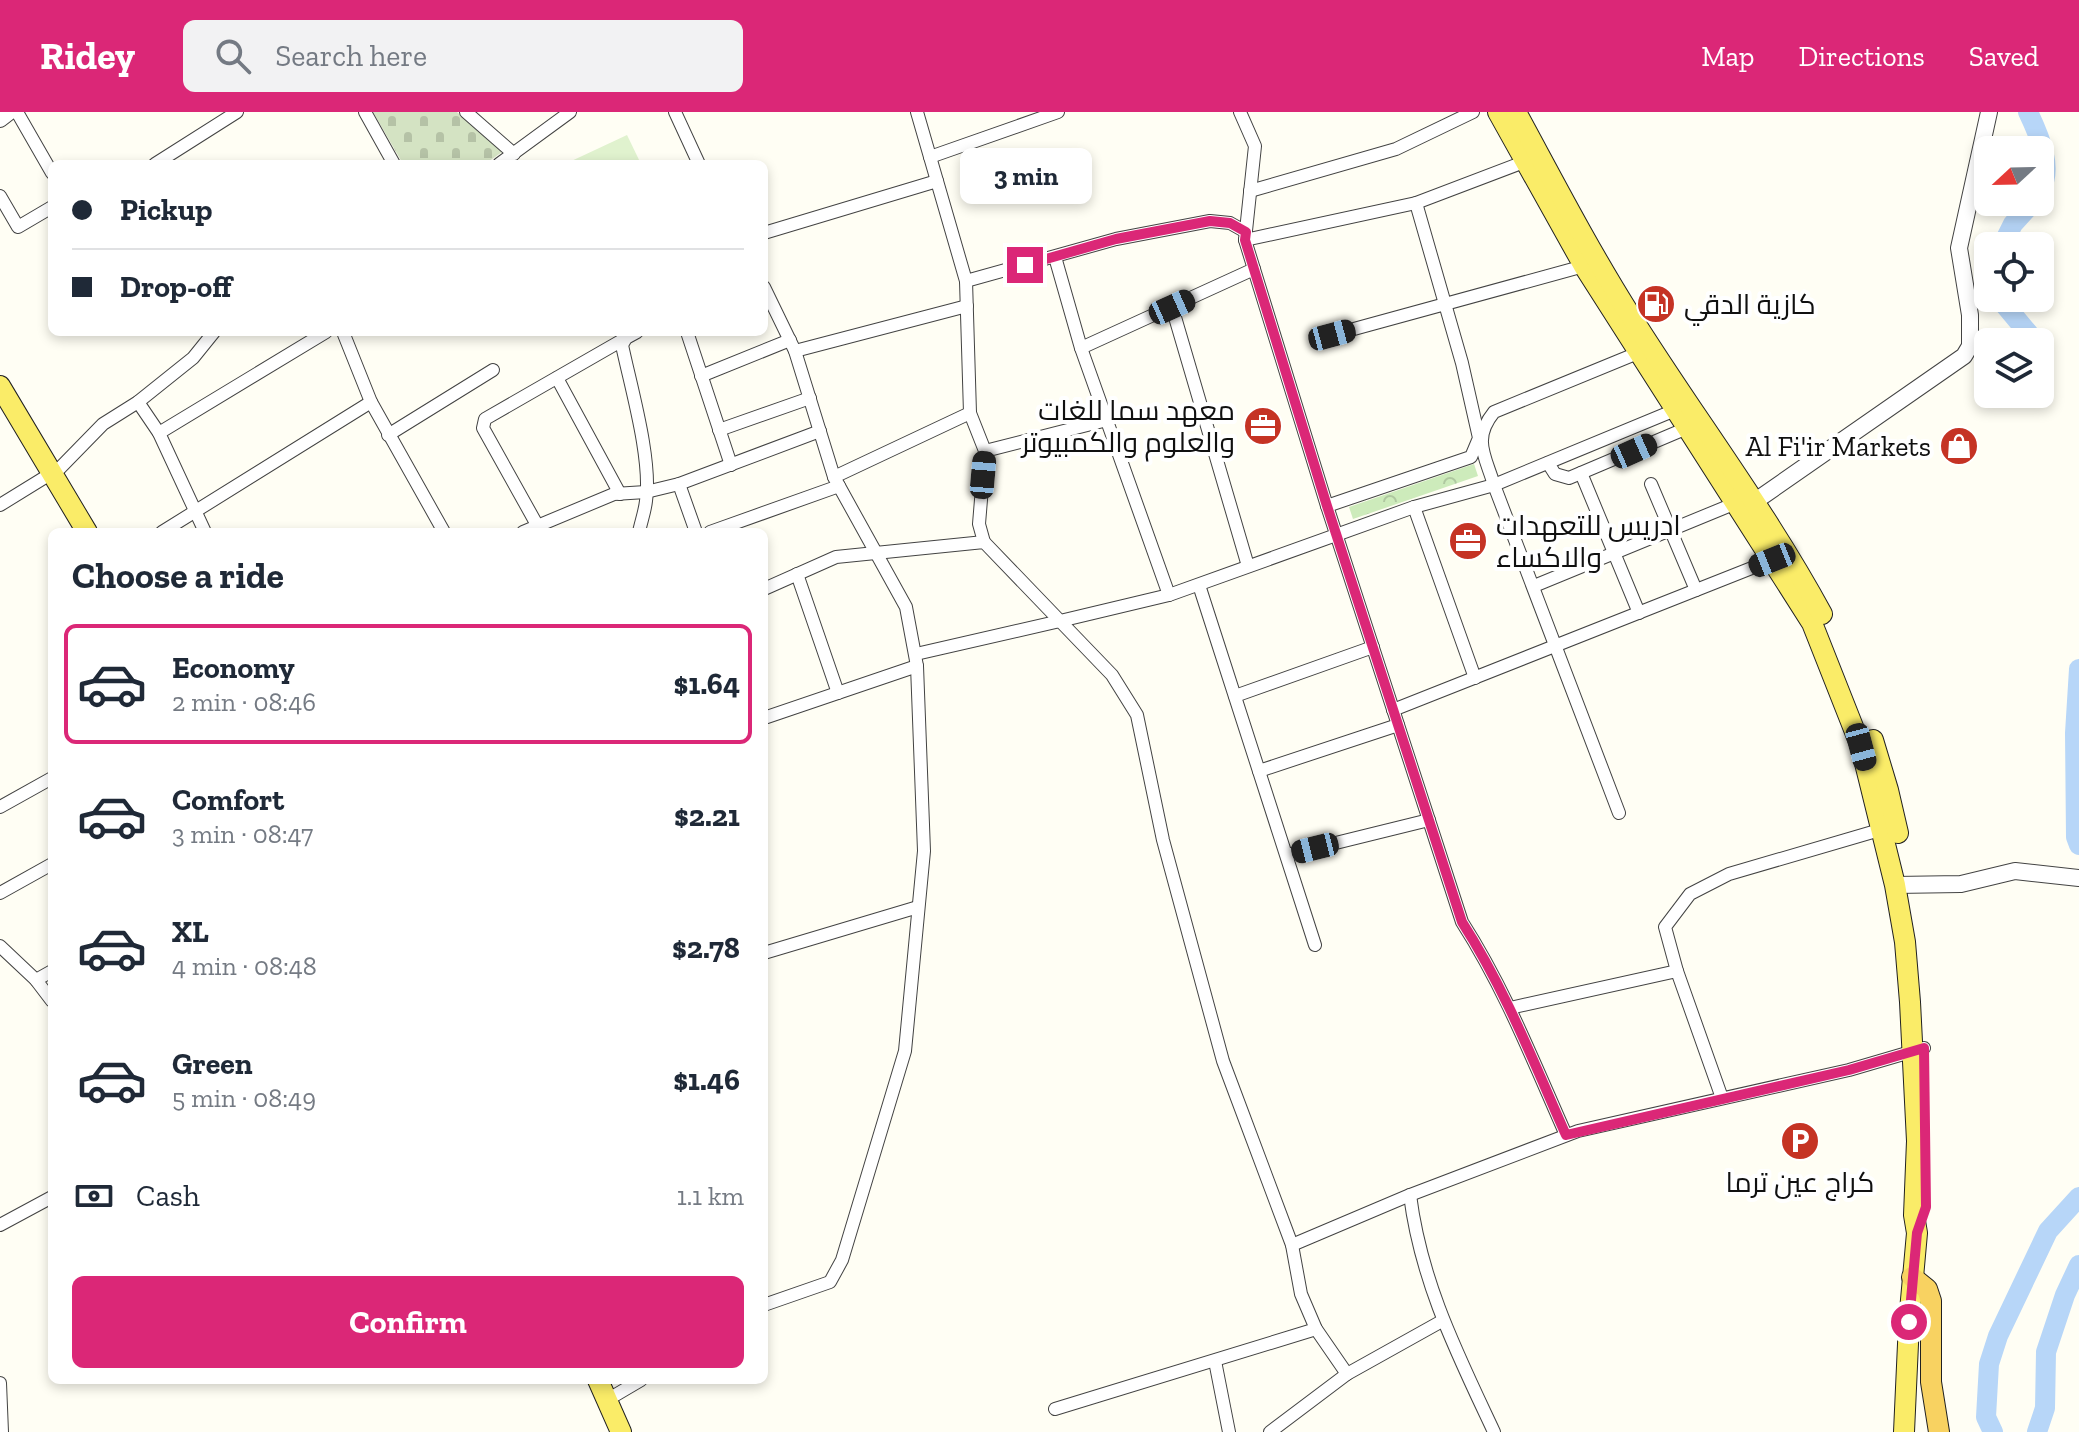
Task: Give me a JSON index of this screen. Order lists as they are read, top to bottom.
{
  "places": {
    "fuel station": ["كازية الدقي"],
    "office": ["معهد سما للغات والعلوم والكمبيوتر", "ادريس للتعهدات والاكساء"],
    "shop": ["Al Fi'ir Markets"],
    "parking": ["كراج عين ترما"]
  },
  "north": "left",
  "page": {
    "header": "Ridey",
    "search": "Search here",
    "nav": ["Map", "Directions", "Saved"],
    "bubble": "3 min",
    "banner": ["Pickup", "Drop-off"],
    "heading": "Choose a ride",
    "list": [
      {
        "name": "Economy",
        "note": "2 min · 08:46",
        "value": "$1.64"
      },
      {
        "name": "Comfort",
        "note": "3 min · 08:47",
        "value": "$2.21"
      },
      {
        "name": "XL",
        "note": "4 min · 08:48",
        "value": "$2.78"
      },
      {
        "name": "Green",
        "note": "5 min · 08:49",
        "value": "$1.46"
      }
    ],
    "pay": ["Cash", "1.1 km"],
    "buttons": "Confirm"
  }
}
